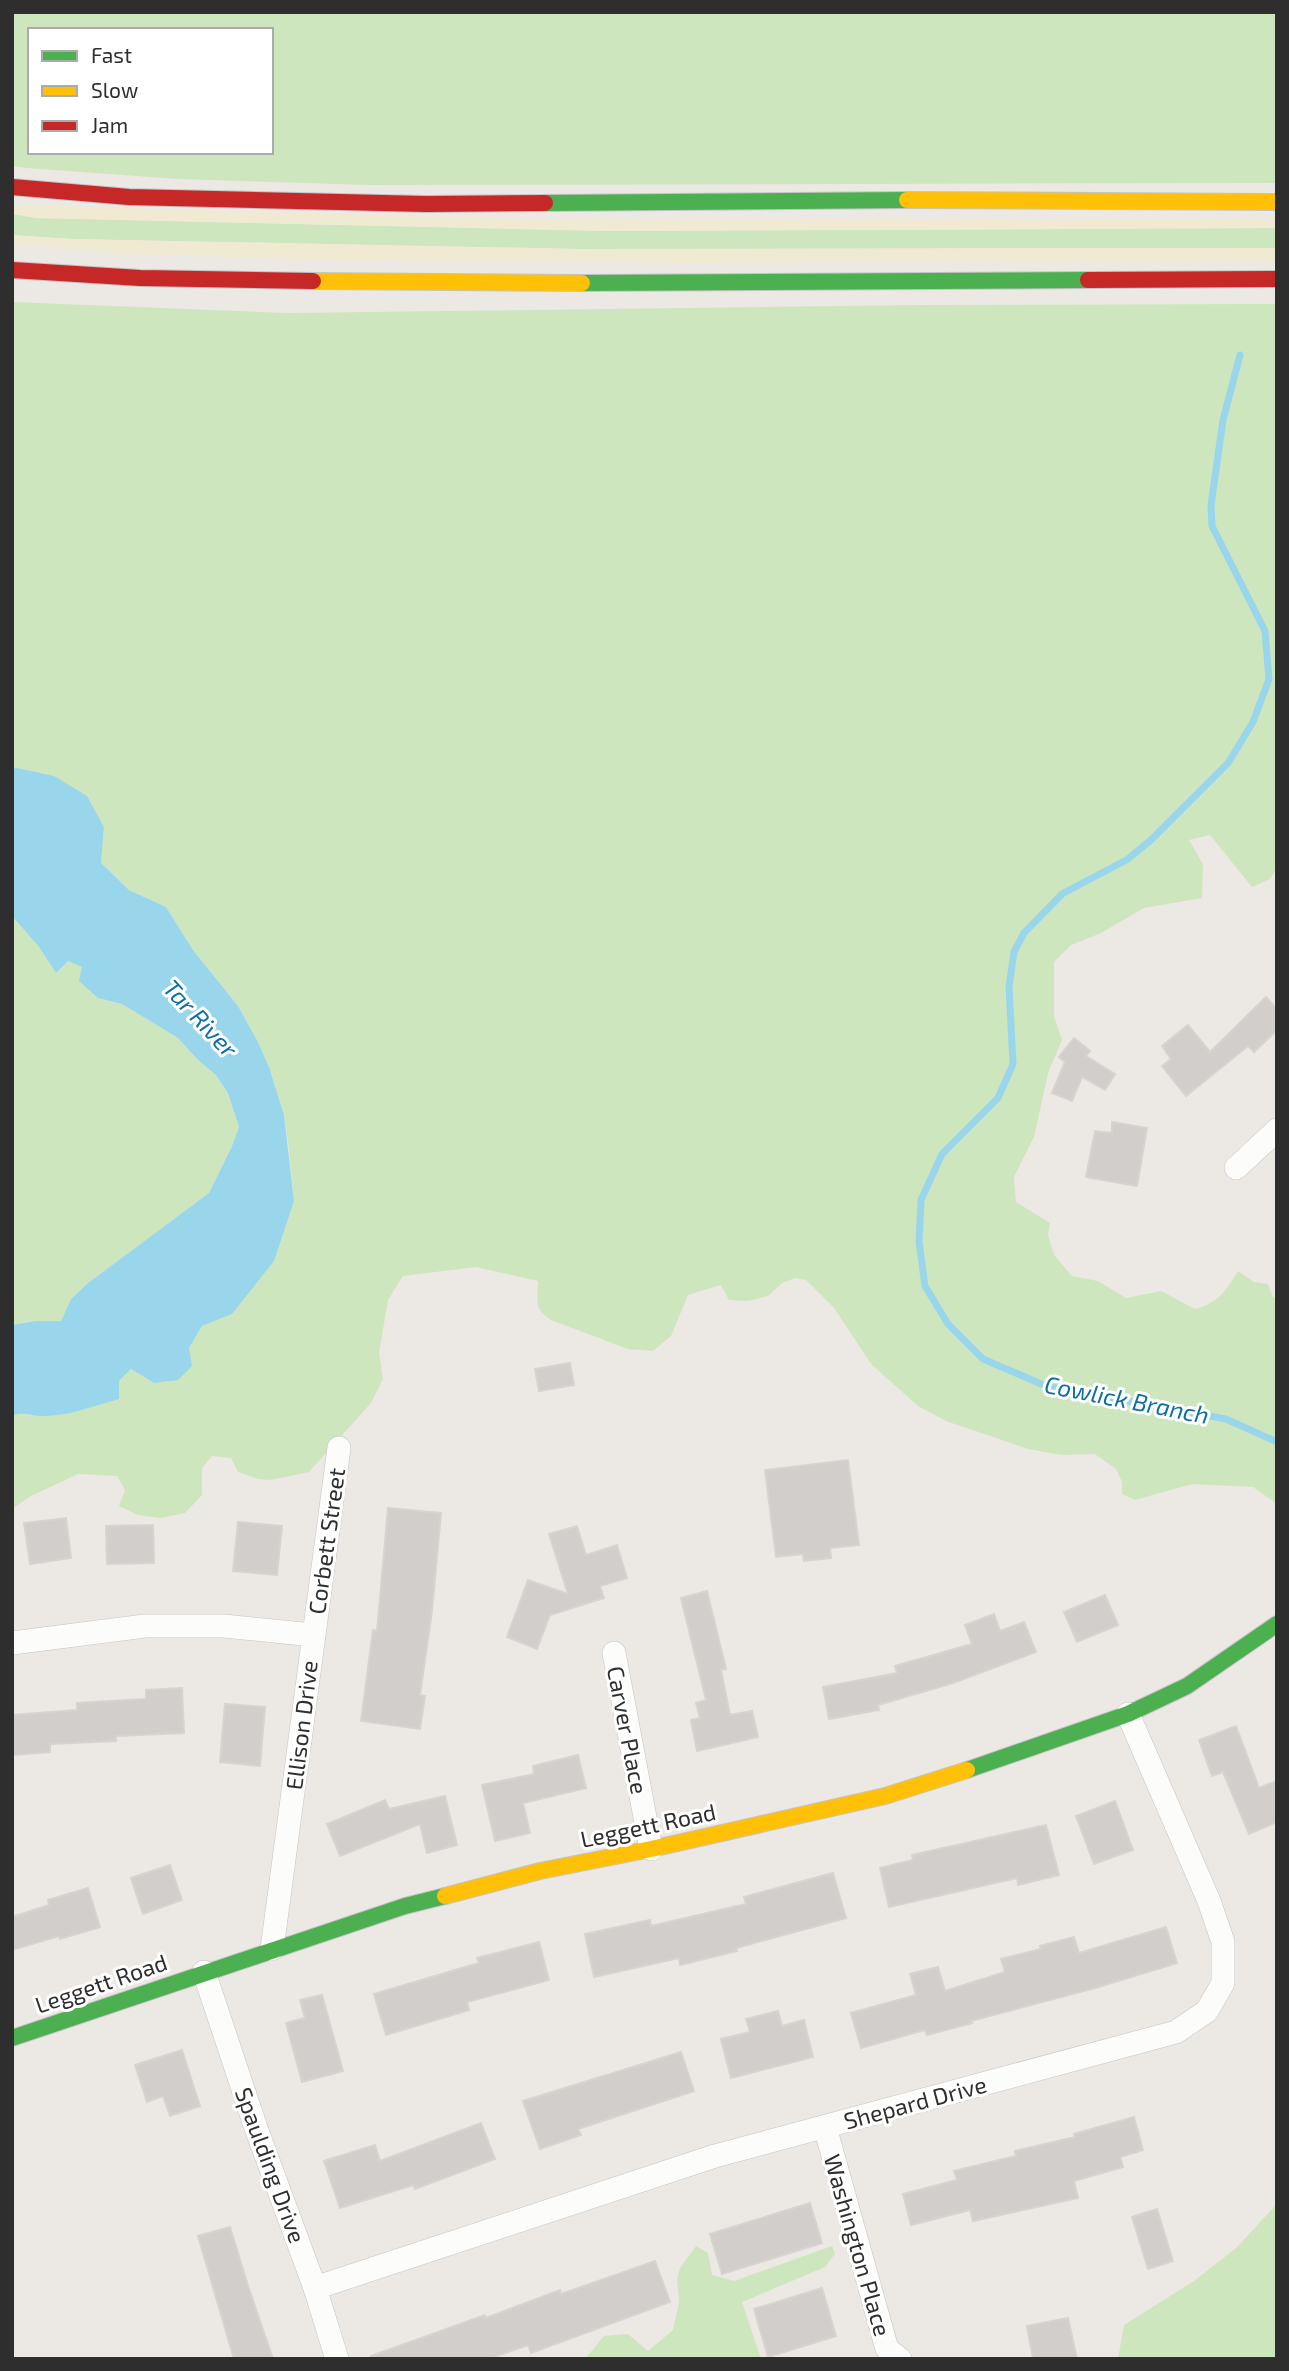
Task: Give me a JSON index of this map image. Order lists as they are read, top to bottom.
{
  "streets": {
    "main road": ["Leggett Road"],
    "street": [
      "Corbett Street",
      "Ellison Drive",
      "Carver Place",
      "Shepard Drive",
      "Spaulding Drive",
      "Washington Place"
    ]
  },
  "crossings": [
    ["Corbett Street", "Ellison Drive"],
    ["Ellison Drive", "Leggett Road"],
    ["Carver Place", "Leggett Road"],
    ["Leggett Road", "Shepard Drive"],
    ["Leggett Road", "Spaulding Drive"],
    ["Shepard Drive", "Spaulding Drive"],
    ["Shepard Drive", "Washington Place"]
  ],
  "water": ["Tar River", "Cowlick Branch"],
  "legend": ["Fast", "Slow", "Jam"]
}
